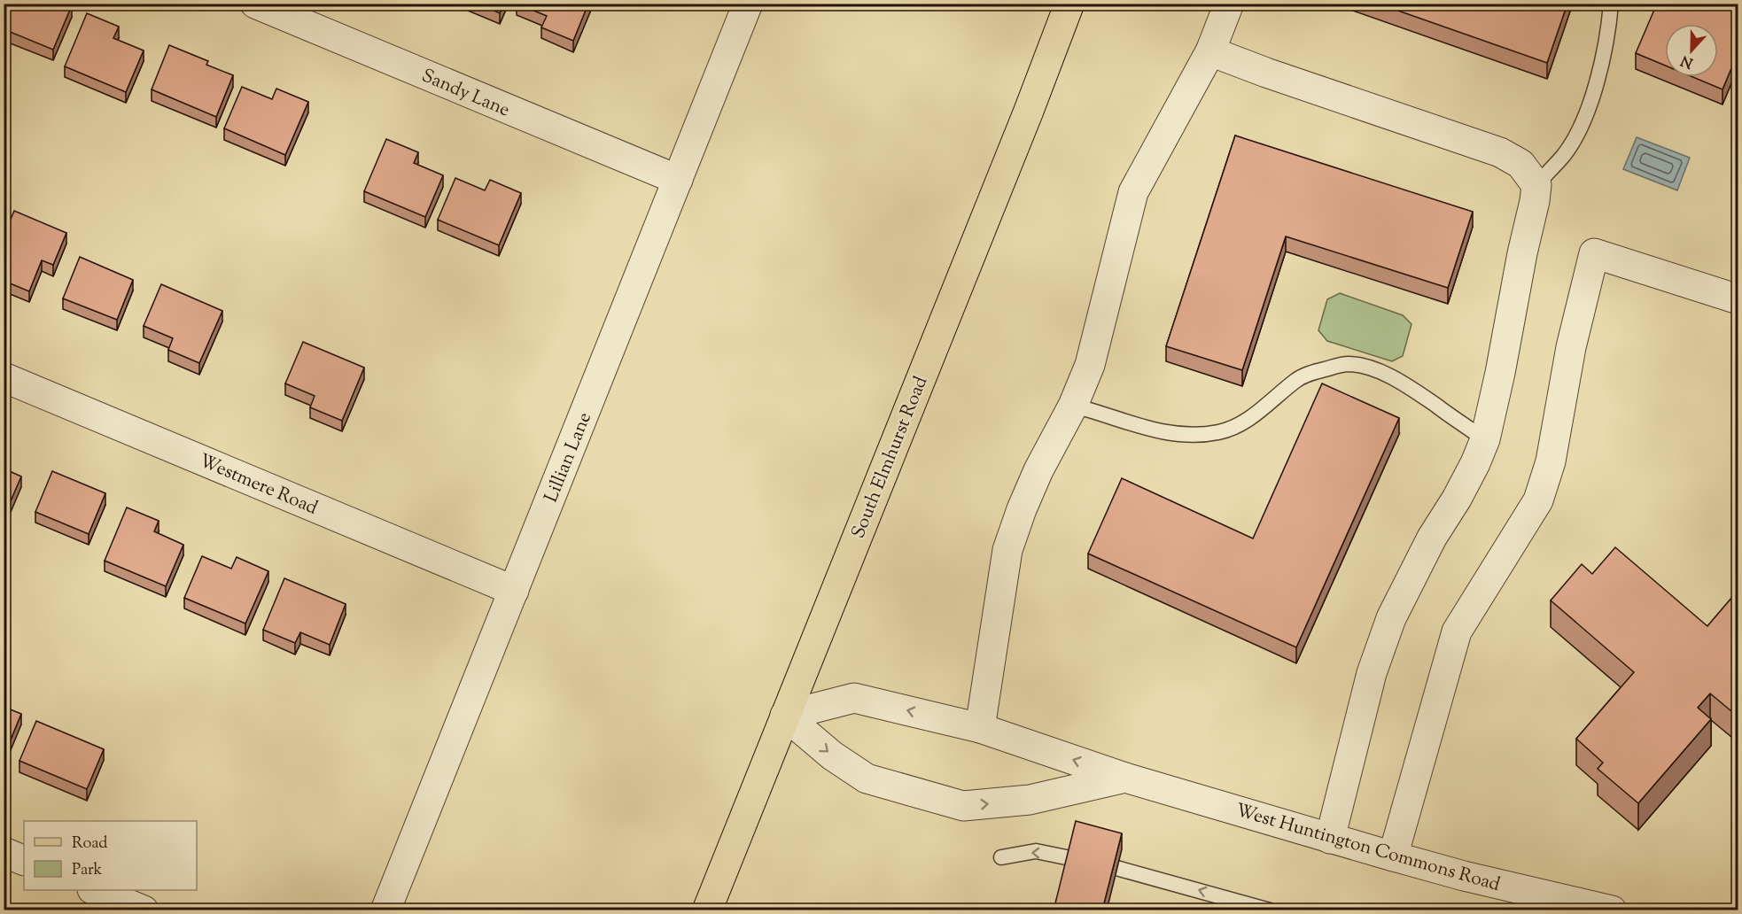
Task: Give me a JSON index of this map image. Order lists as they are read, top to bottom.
{
  "streets": {
    "main road": ["South Elmhurst Road"],
    "street": [
      "Sandy Lane",
      "Lillian Lane",
      "Westmere Road",
      "West Huntington Commons Road"
    ]
  },
  "crossings": [
    ["Sandy Lane", "Lillian Lane"],
    ["Lillian Lane", "Westmere Road"],
    ["South Elmhurst Road", "West Huntington Commons Road"]
  ],
  "legend": ["Road", "Park"],
  "north": "bottom"
}
